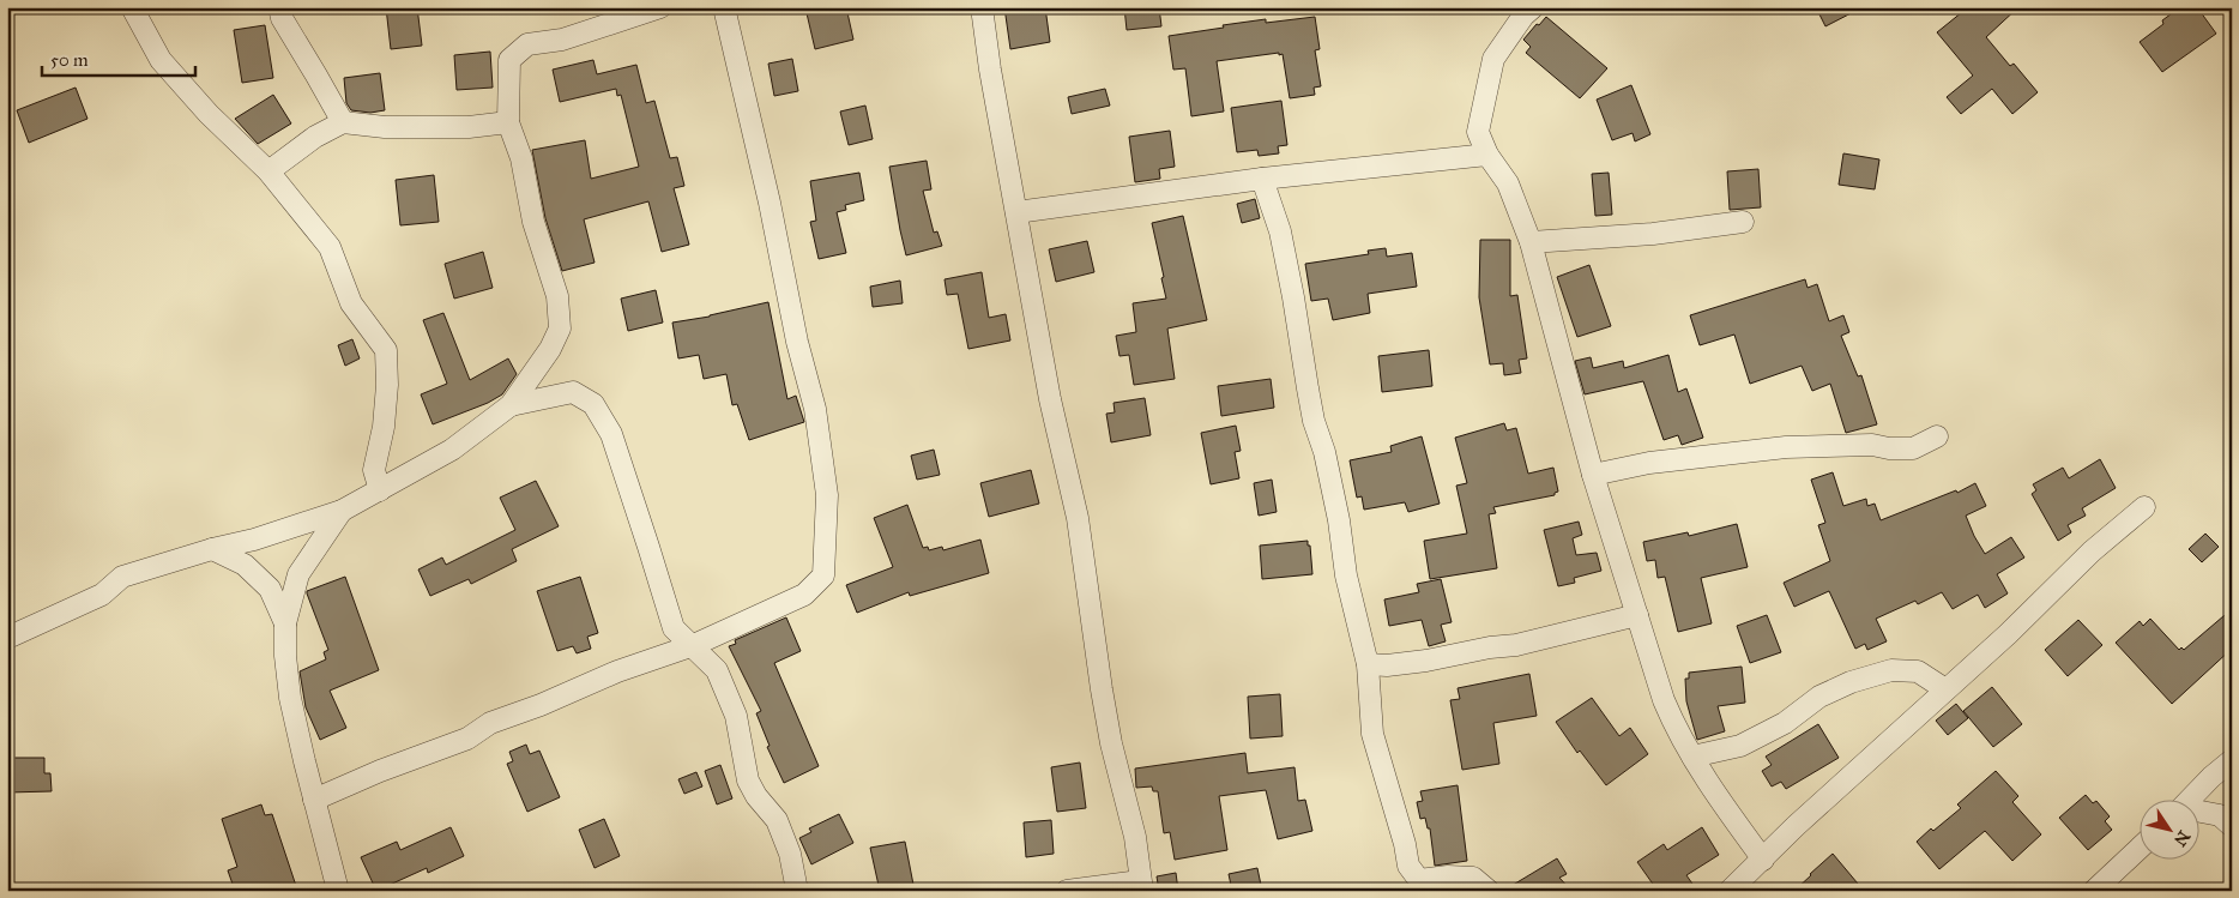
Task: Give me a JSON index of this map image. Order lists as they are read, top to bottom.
{
  "scale_bar": "50 m",
  "north": "bottom right"
}
